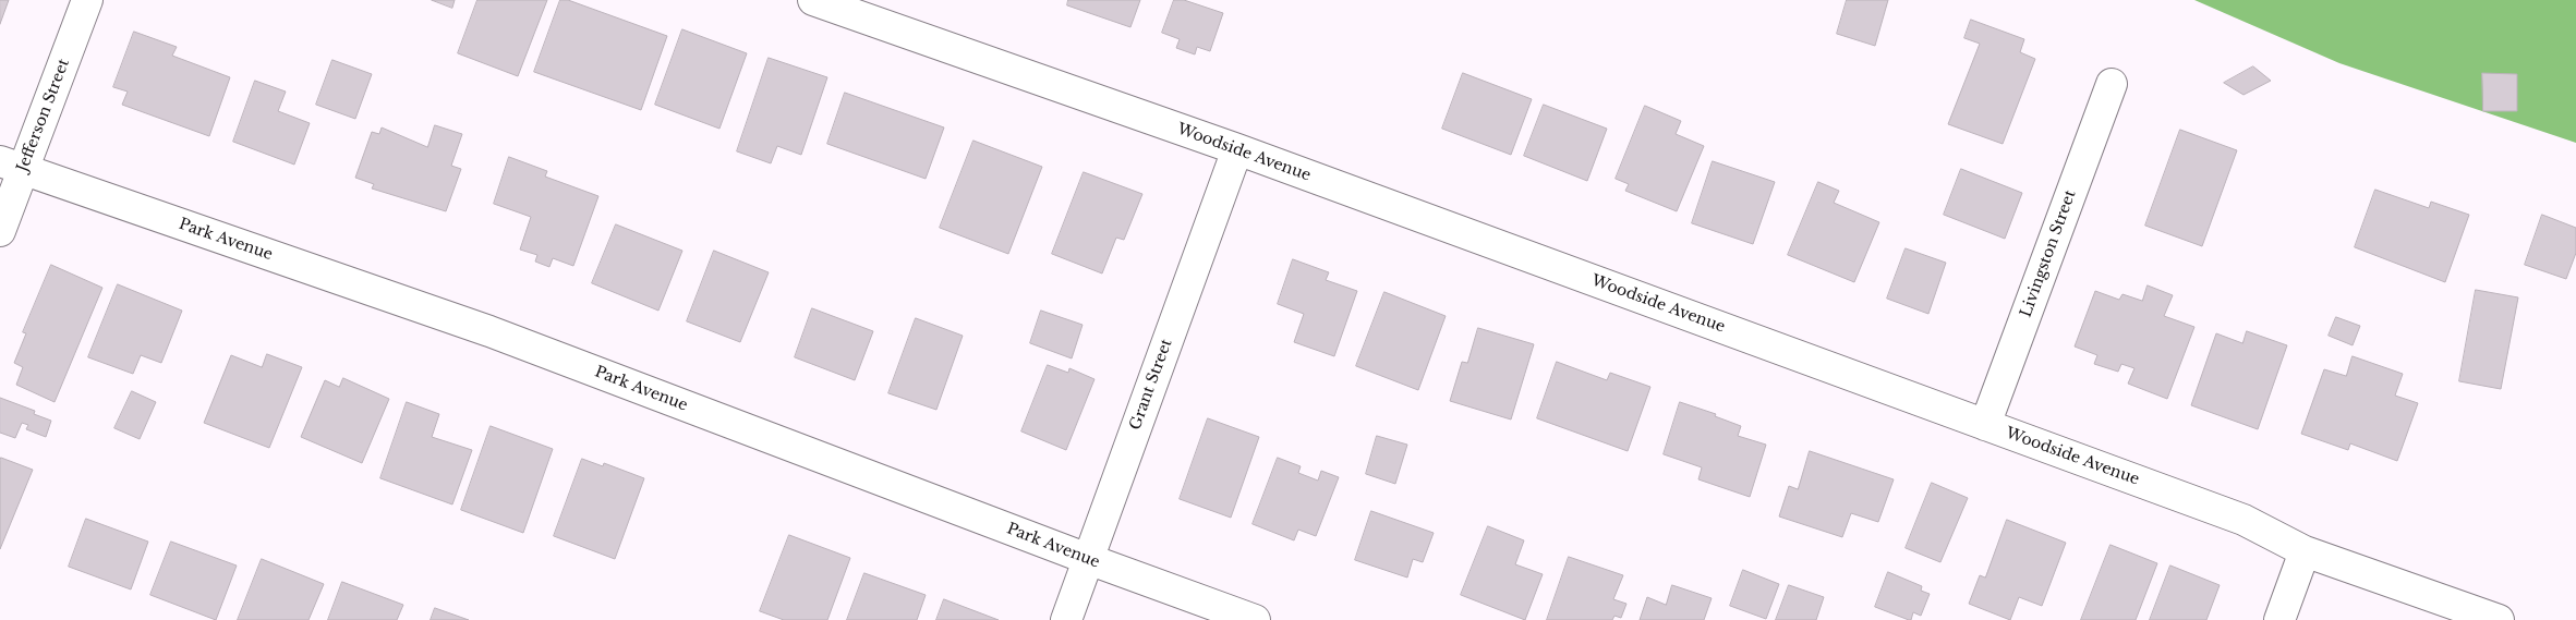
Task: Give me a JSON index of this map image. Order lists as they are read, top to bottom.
{
  "streets": {
    "street": [
      "Jefferson Street",
      "Woodside Avenue",
      "Park Avenue",
      "Livingston Street",
      "Grant Street"
    ]
  },
  "crossings": [
    ["Jefferson Street", "Park Avenue"],
    ["Woodside Avenue", "Livingston Street"],
    ["Woodside Avenue", "Grant Street"],
    ["Park Avenue", "Grant Street"]
  ]
}
